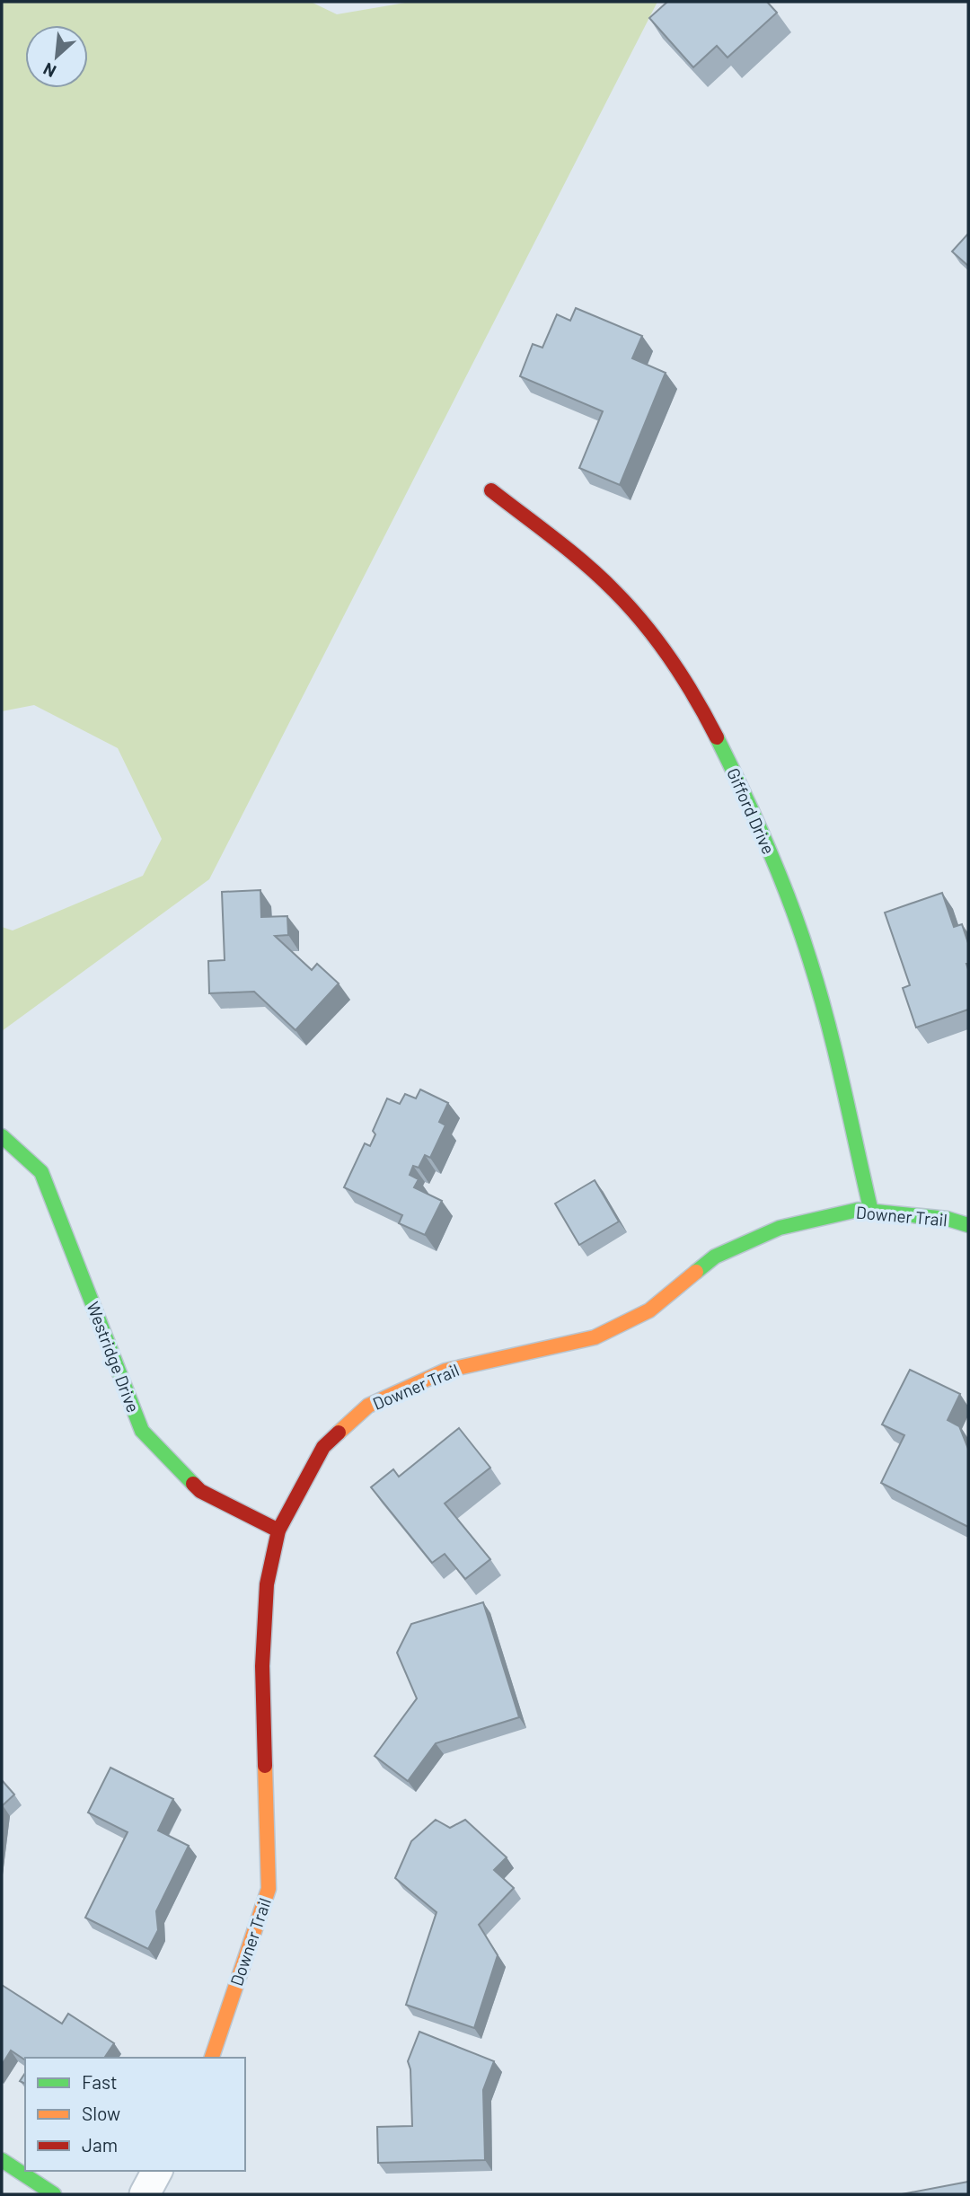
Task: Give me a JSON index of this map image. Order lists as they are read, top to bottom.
{
  "streets": {
    "street": ["Gifford Drive", "Downer Trail", "Westridge Drive"]
  },
  "crossings": [
    ["Gifford Drive", "Downer Trail"],
    ["Downer Trail", "Westridge Drive"]
  ],
  "legend": ["Fast", "Slow", "Jam"],
  "north": "bottom left"
}
